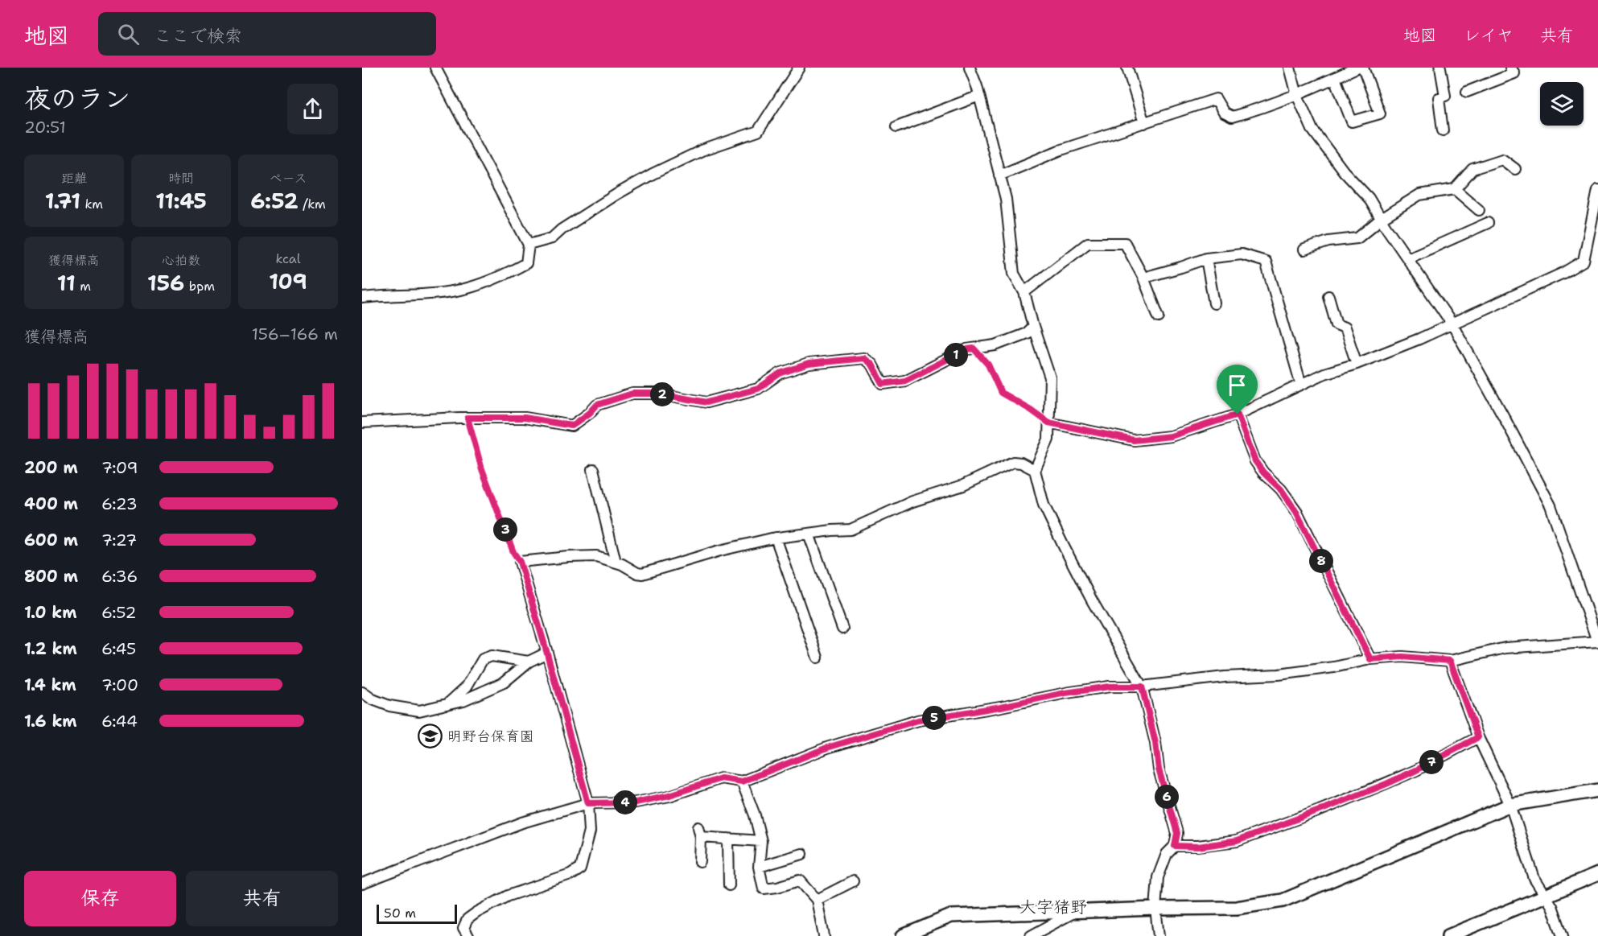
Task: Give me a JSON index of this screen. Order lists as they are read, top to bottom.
{
  "districts": ["大字猪野"],
  "places": {
    "school or university": ["明野台保育園"]
  },
  "scale_bar": "50 m",
  "page": {
    "header": "地図",
    "search": "ここで検索",
    "nav": ["地図", "レイヤ", "共有"],
    "heading": ["夜のラン", "20:51"],
    "stats": [
      ["距離", "1.71 km"],
      ["時間", "11:45"],
      ["ペース", "6:52 /km"],
      ["獲得標高", "11 m"],
      ["心拍数", "156 bpm"],
      ["kcal", "109"]
    ],
    "chart": ["獲得標高", "156–166 m"],
    "pins": [
      "1",
      "2",
      "3",
      "8",
      "5",
      "7",
      "6",
      "4"
    ],
    "list": [
      {
        "name": "200 m",
        "note": "7:09"
      },
      {
        "name": "400 m",
        "note": "6:23"
      },
      {
        "name": "600 m",
        "note": "7:27"
      },
      {
        "name": "800 m",
        "note": "6:36"
      },
      {
        "name": "1.0 km",
        "note": "6:52"
      },
      {
        "name": "1.2 km",
        "note": "6:45"
      },
      {
        "name": "1.4 km",
        "note": "7:00"
      },
      {
        "name": "1.6 km",
        "note": "6:44"
      }
    ],
    "buttons": ["保存", "共有"],
    "scale": "50 m"
  }
}
